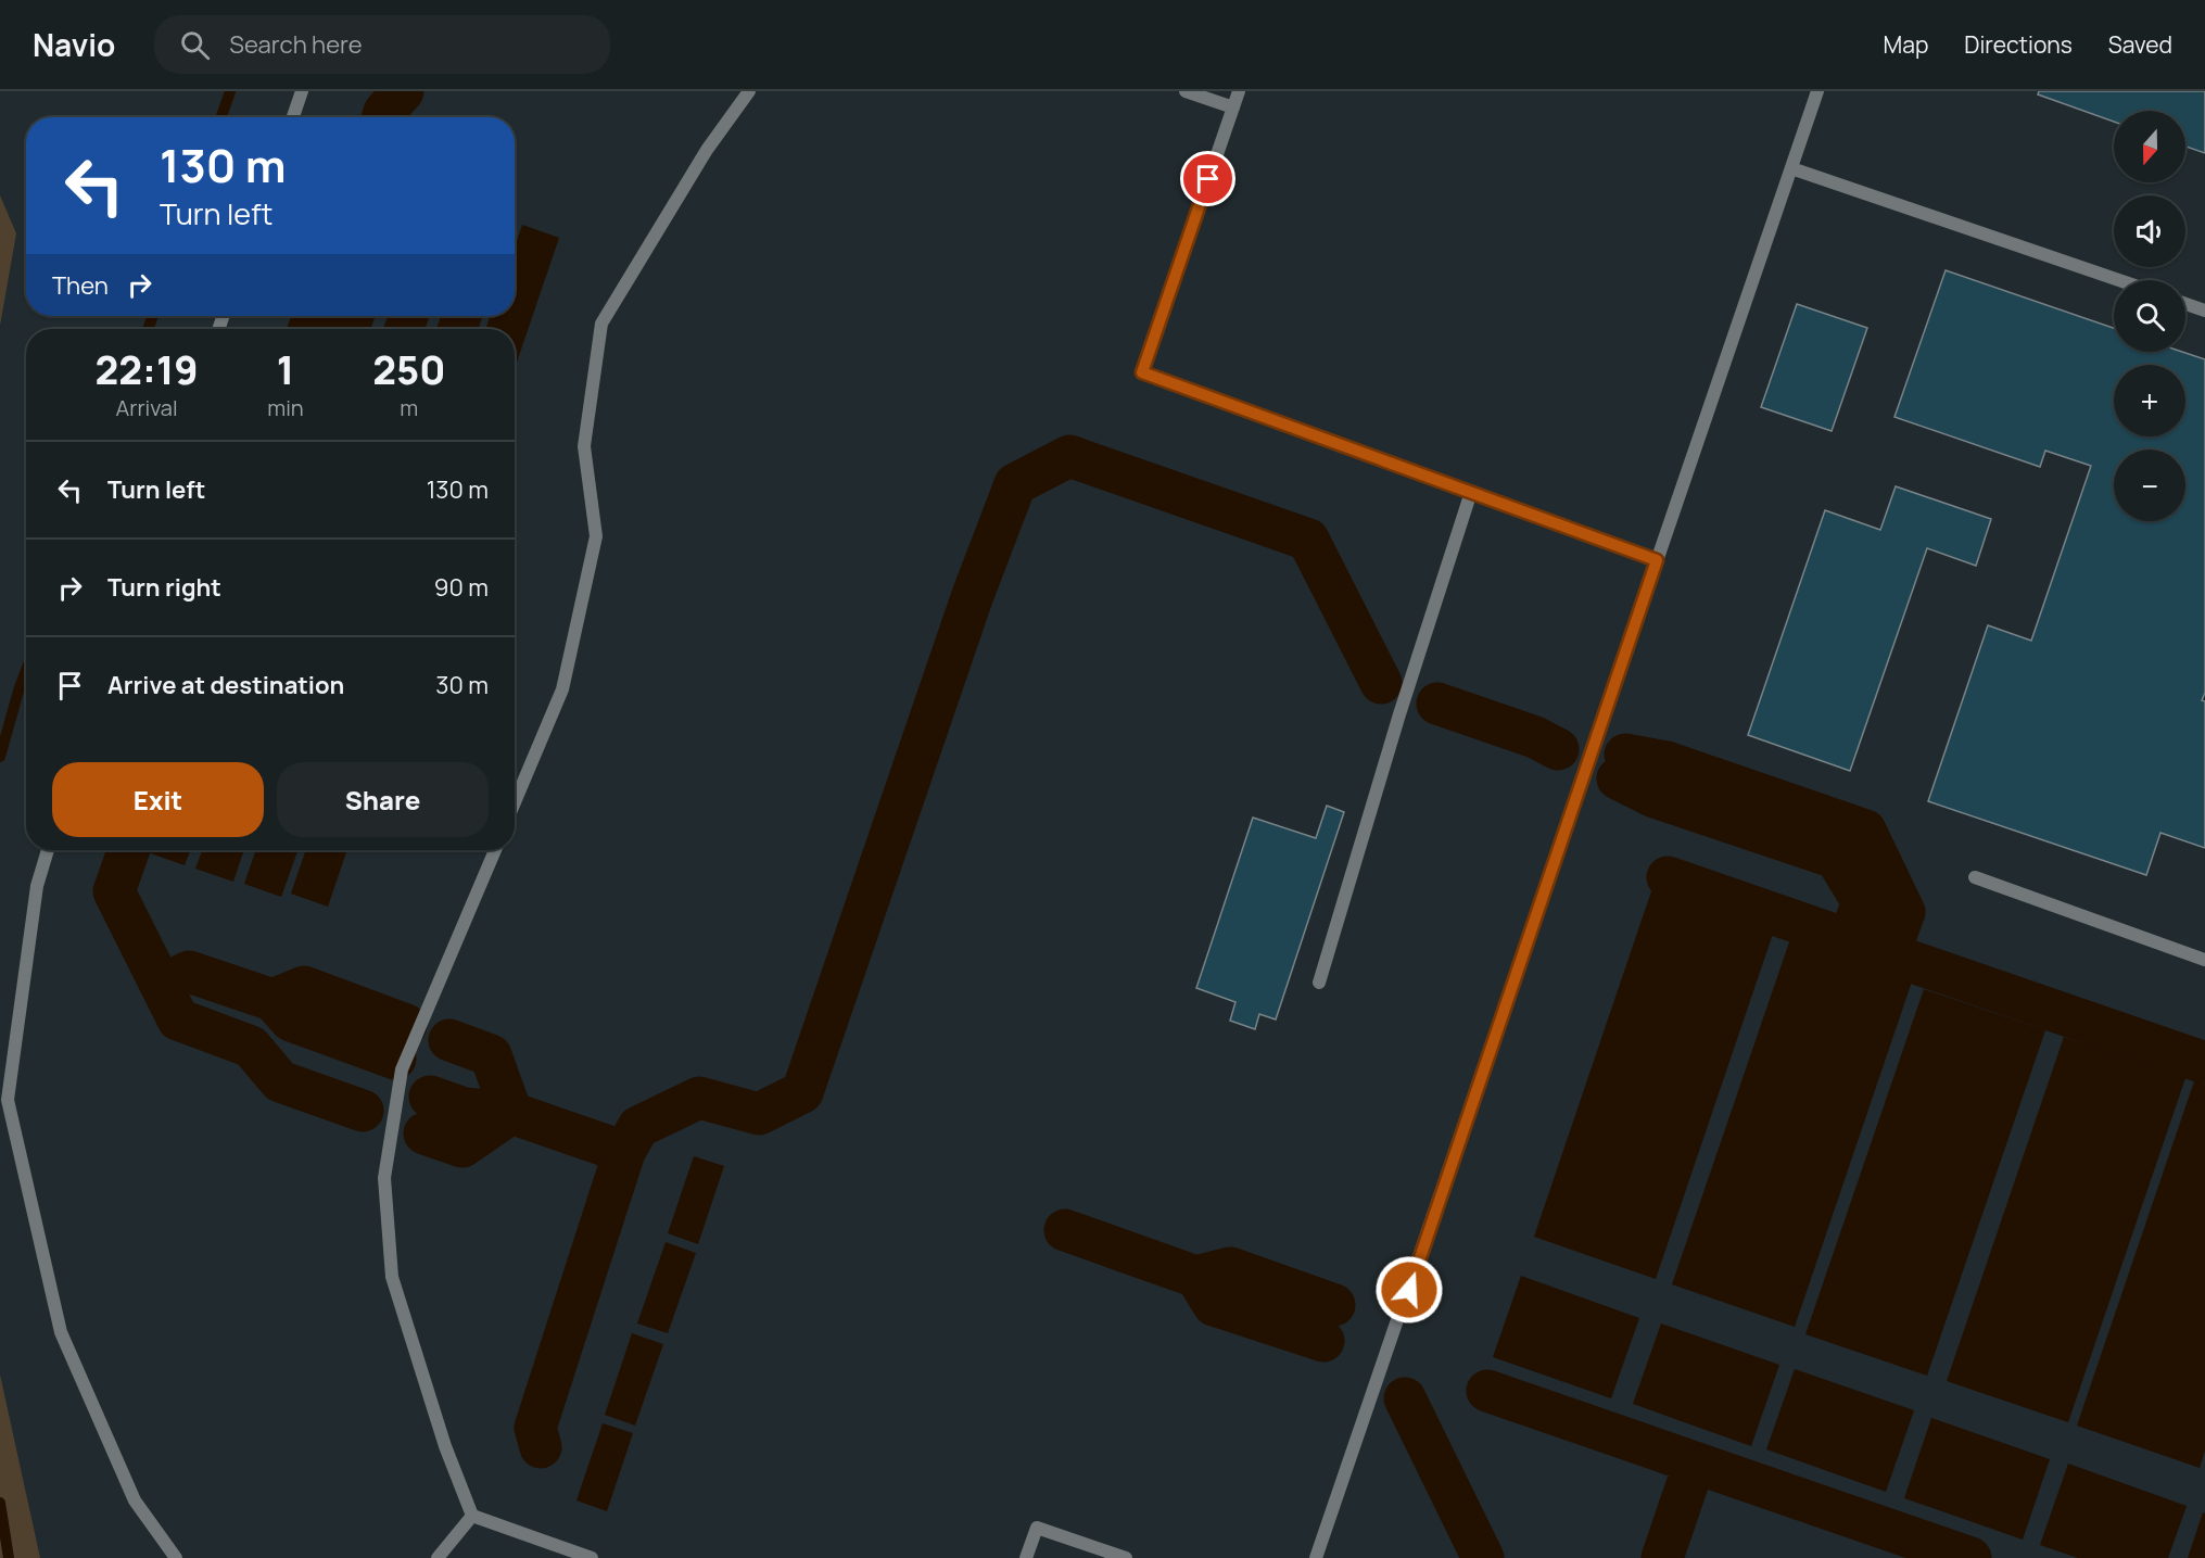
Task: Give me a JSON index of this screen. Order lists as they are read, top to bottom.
{
  "north": "bottom",
  "page": {
    "header": "Navio",
    "search": "Search here",
    "nav": ["Map", "Directions", "Saved"],
    "map_buttons": ["+", "−"],
    "turn": ["130 m", "Turn left"],
    "then": "Then",
    "eta": [
      "22:19",
      "Arrival",
      "1",
      "min",
      "250",
      "m"
    ],
    "list": [
      {
        "name": "Turn left",
        "value": "130 m"
      },
      {
        "name": "Turn right",
        "value": "90 m"
      },
      {
        "name": "Arrive at destination",
        "value": "30 m"
      }
    ],
    "buttons": ["Exit", "Share"]
  }
}
